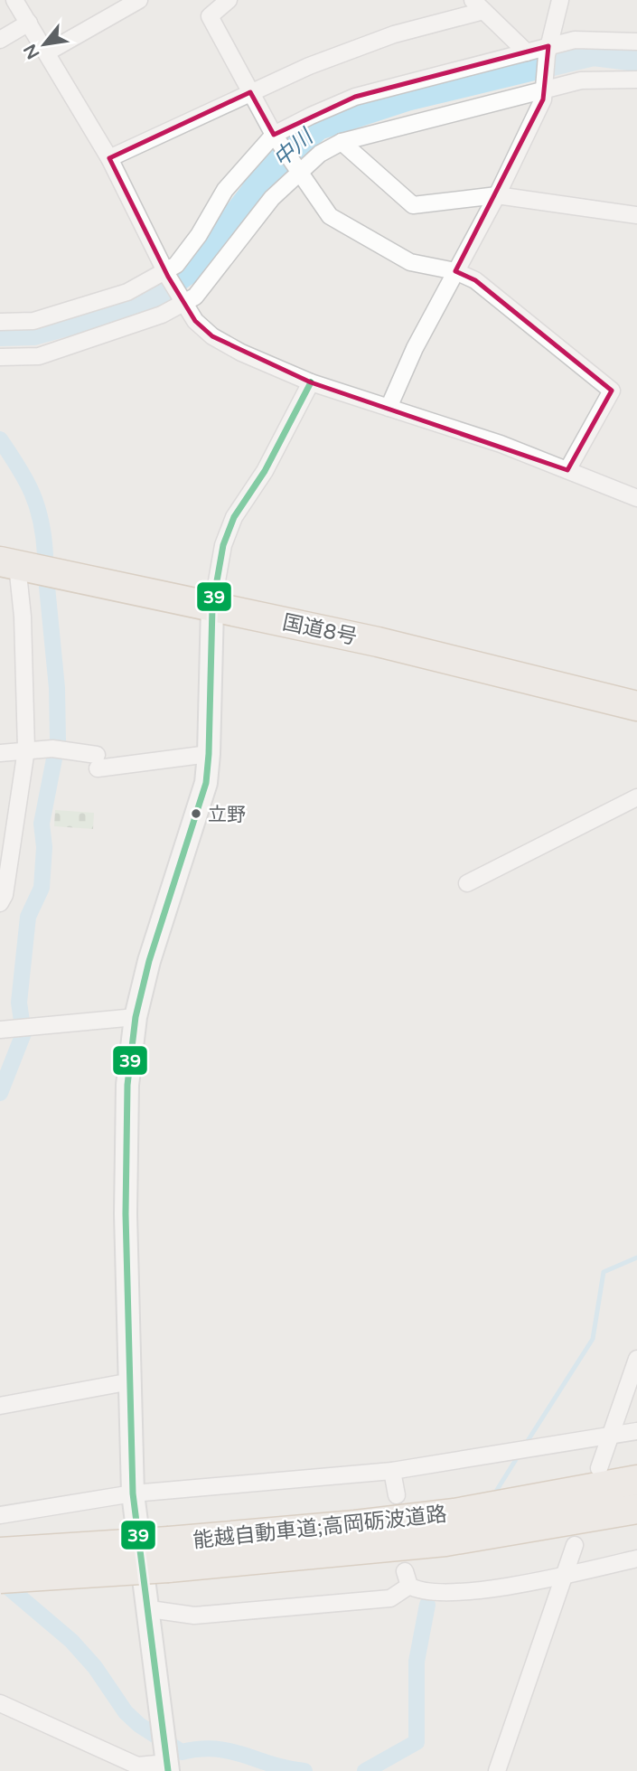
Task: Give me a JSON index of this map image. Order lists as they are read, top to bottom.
{
  "streets": {
    "highway": ["国道8号", "能越自動車道;高岡砺波道路"]
  },
  "water": ["中川"],
  "places": ["立野"],
  "lines": ["transit line 39"],
  "north": "bottom left"
}
